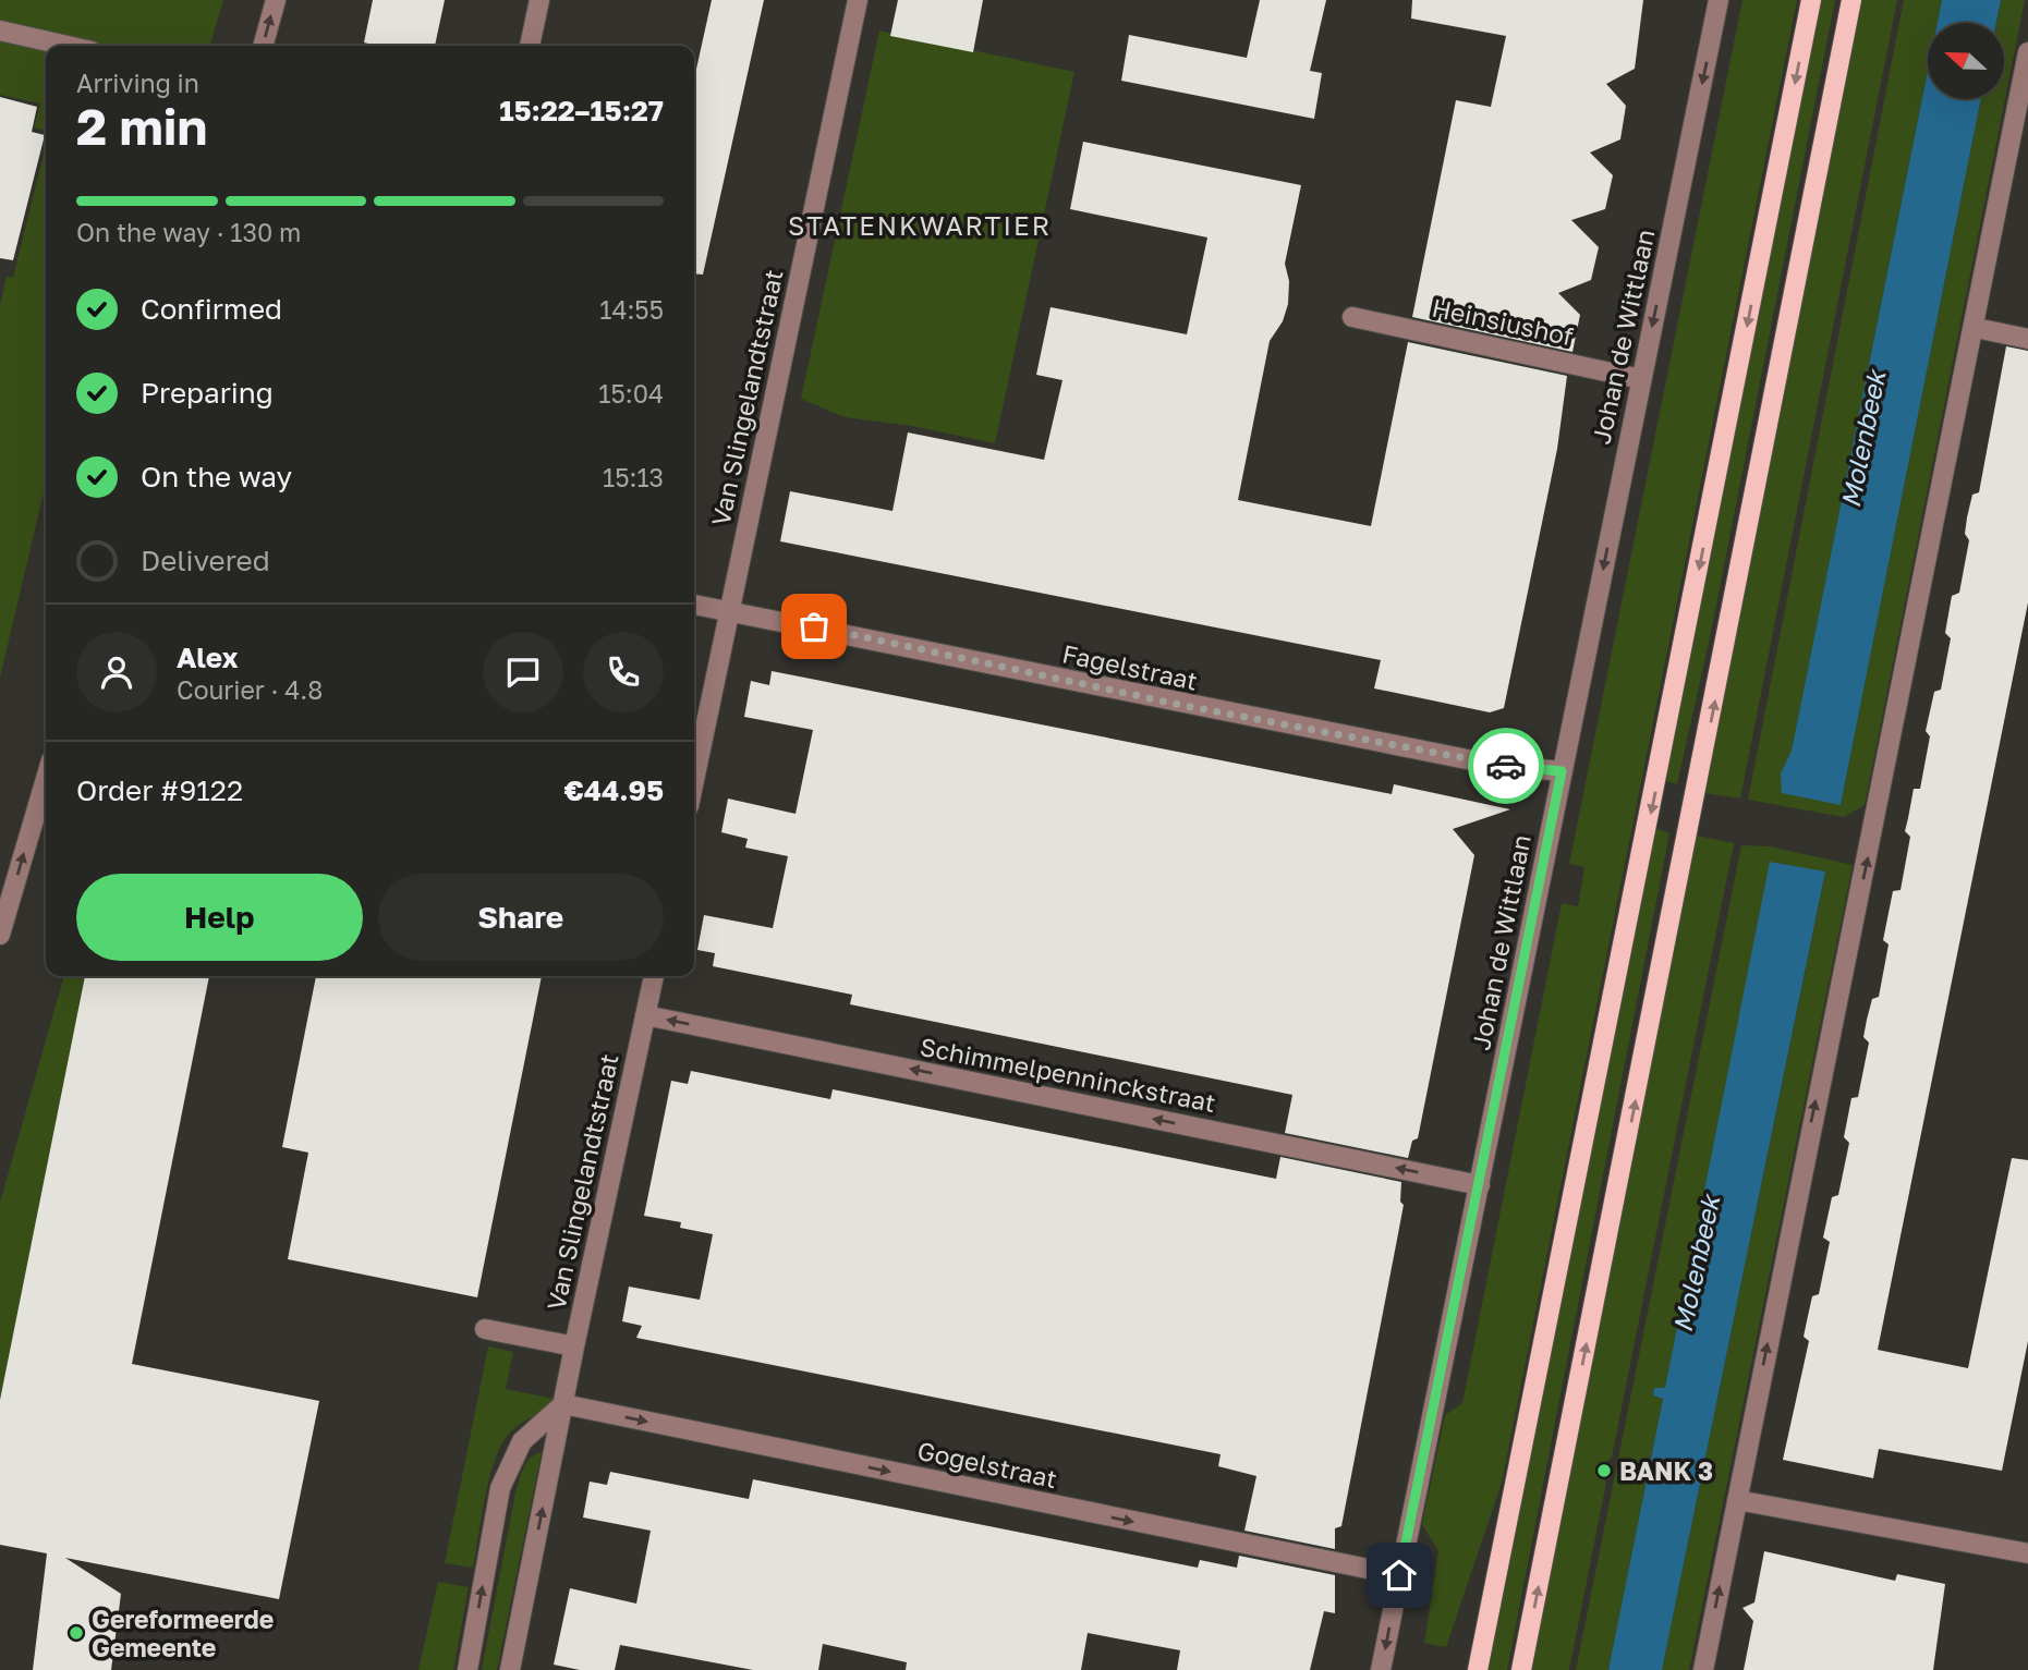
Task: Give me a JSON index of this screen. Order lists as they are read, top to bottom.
{
  "streets": {
    "street": [
      "Heinsiushof",
      "Johan de Wittlaan",
      "Van Slingelandtstraat",
      "Fagelstraat",
      "Schimmelpenninckstraat",
      "Gogelstraat"
    ]
  },
  "crossings": [
    ["Heinsiushof", "Johan de Wittlaan"],
    ["Johan de Wittlaan", "Fagelstraat"],
    ["Johan de Wittlaan", "Schimmelpenninckstraat"],
    ["Johan de Wittlaan", "Gogelstraat"],
    ["Van Slingelandtstraat", "Fagelstraat"],
    ["Van Slingelandtstraat", "Schimmelpenninckstraat"],
    ["Van Slingelandtstraat", "Gogelstraat"]
  ],
  "one_way": ["Johan de Wittlaan", "Schimmelpenninckstraat", "Gogelstraat"],
  "districts": ["STATENKWARTIER"],
  "water": ["Molenbeek"],
  "places": ["BANK 3", "Gereformeerde Gemeente"],
  "north": "left",
  "page": {
    "heading": ["2 min", "Arriving in", "15:22–15:27"],
    "panel": [
      "Alex",
      "Courier · 4.8",
      "Order #9122",
      "€44.95"
    ],
    "bar": "On the way · 130 m",
    "list": [
      ["Confirmed", "14:55"],
      ["Preparing", "15:04"],
      ["On the way", "15:13"],
      "Delivered"
    ],
    "buttons": ["Help", "Share"]
  }
}
